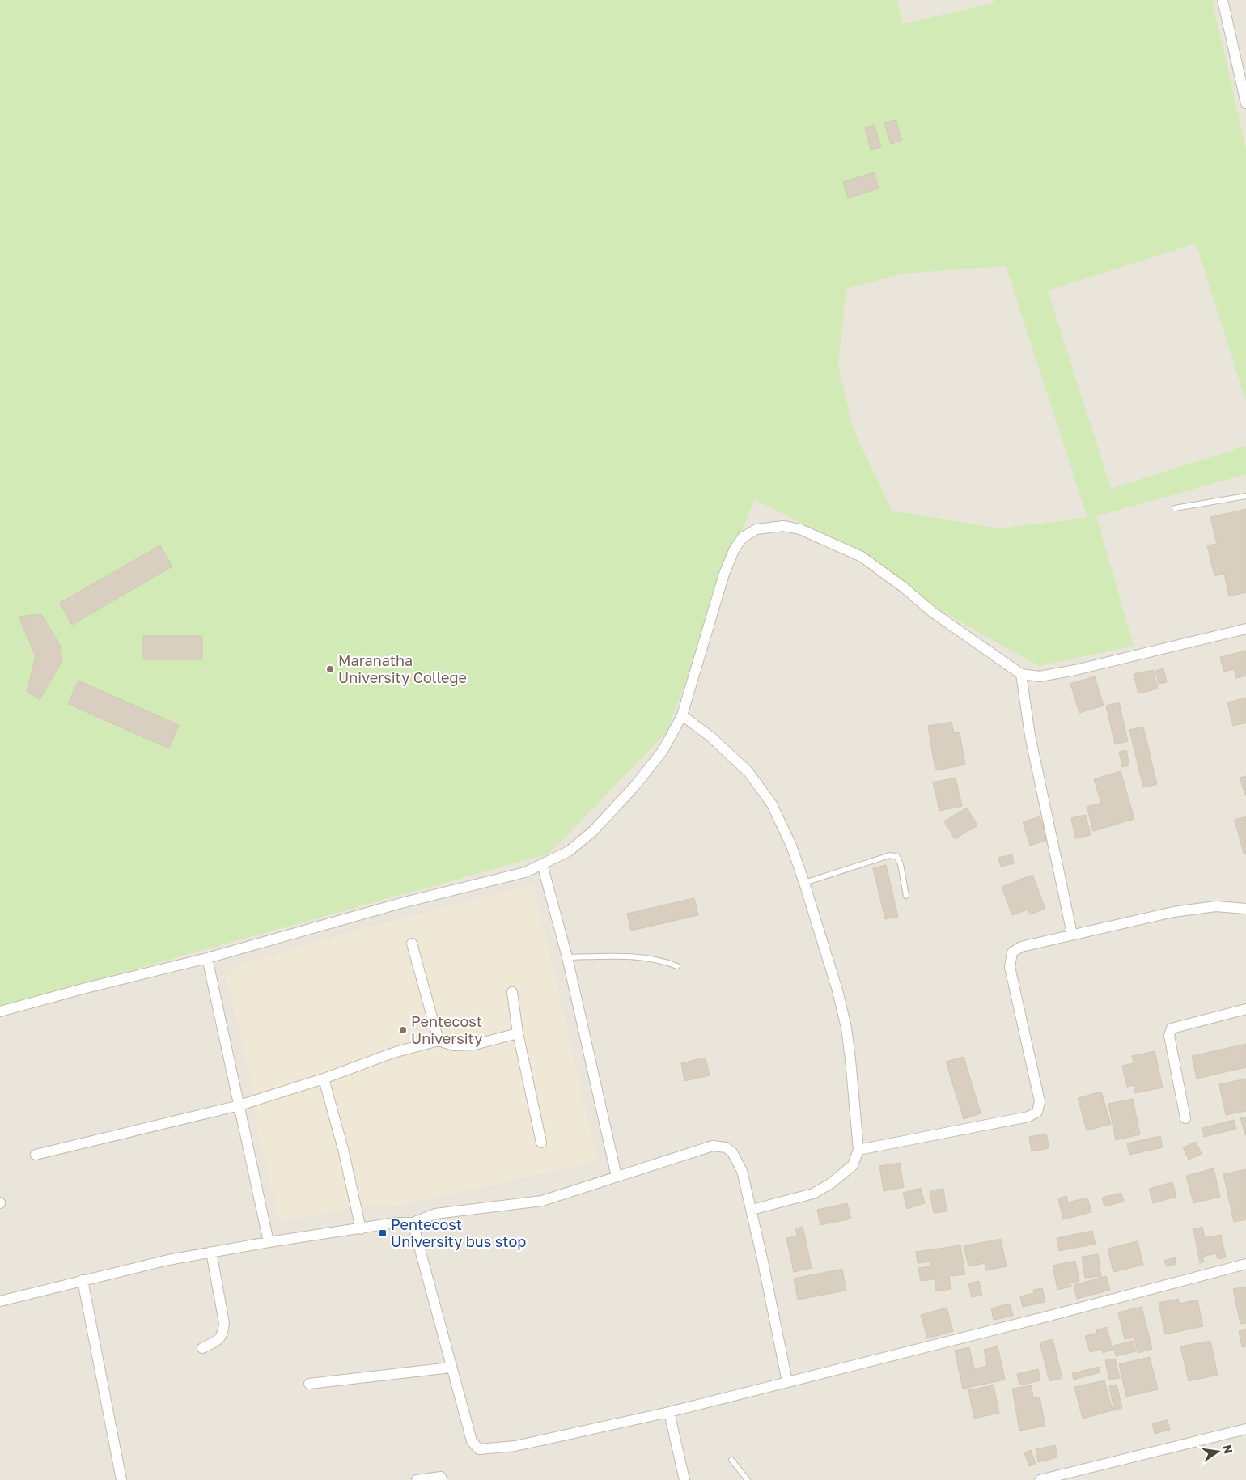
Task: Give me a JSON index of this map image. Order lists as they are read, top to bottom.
{
  "places": {
    "other": ["Maranatha University College", "Pentecost University"],
    "transit": ["Pentecost University bus stop"]
  },
  "north": "right"
}
